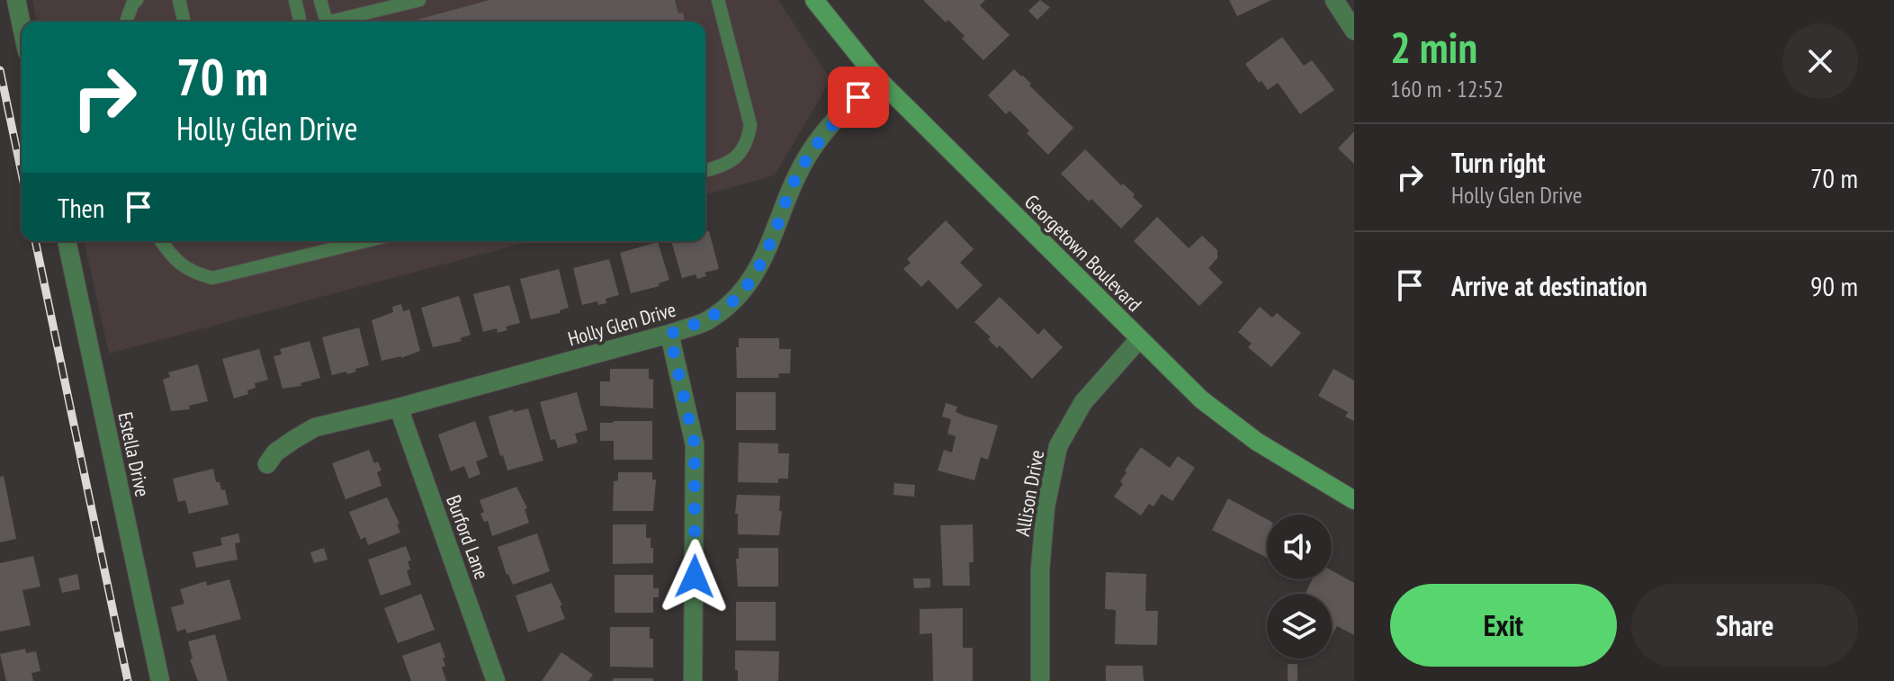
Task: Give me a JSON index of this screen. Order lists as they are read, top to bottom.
{
  "streets": {
    "street": [
      "Georgetown Boulevard",
      "Holly Glen Drive",
      "Estella Drive",
      "Allison Drive",
      "Burford Lane"
    ]
  },
  "crossings": [
    ["Georgetown Boulevard", "Holly Glen Drive"],
    ["Georgetown Boulevard", "Allison Drive"],
    ["Holly Glen Drive", "Burford Lane"]
  ],
  "page": {
    "heading": ["2 min", "160 m · 12:52"],
    "turn": ["70 m", "Holly Glen Drive"],
    "list": [
      {
        "name": "Turn right",
        "note": "Holly Glen Drive",
        "value": "70 m"
      },
      {
        "name": "Arrive at destination",
        "value": "90 m"
      }
    ],
    "then": "Then",
    "buttons": ["Exit", "Share"]
  }
}
